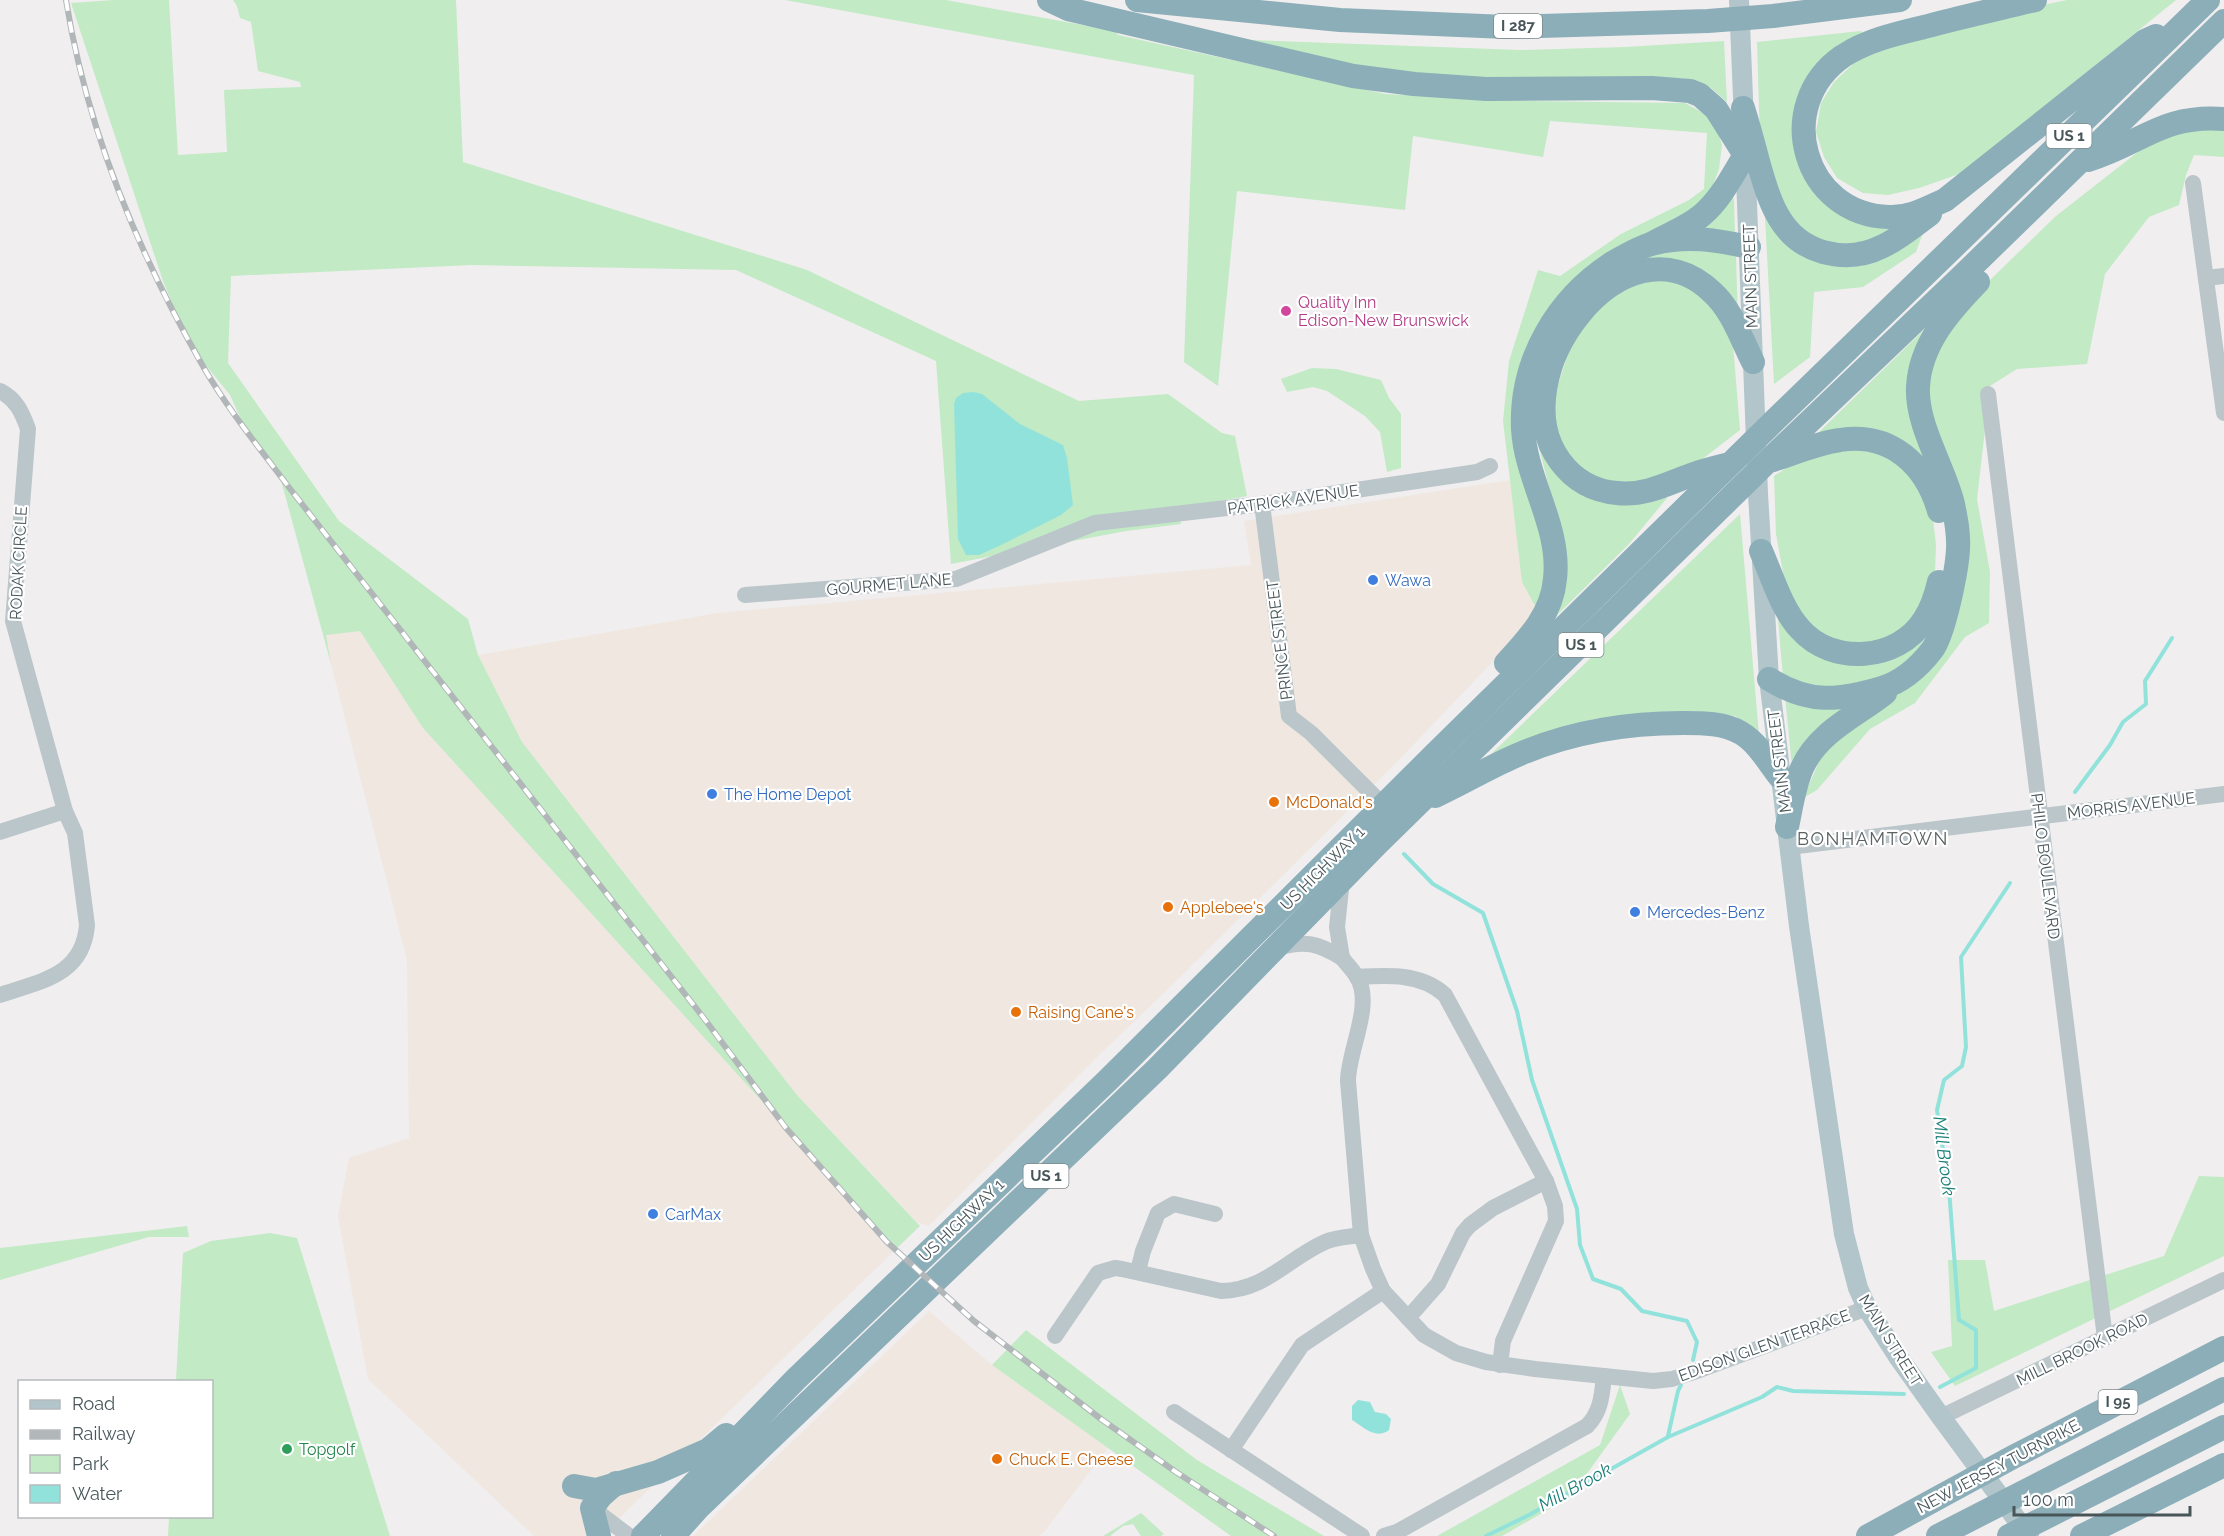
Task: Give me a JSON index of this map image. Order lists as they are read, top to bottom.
{
  "streets": {
    "highway": [
      "I 287",
      "US 1",
      "US HIGHWAY 1",
      "I 95",
      "NEW JERSEY TURNPIKE"
    ],
    "main road": ["MAIN STREET"],
    "street": [
      "PATRICK AVENUE",
      "RODAK CIRCLE",
      "GOURMET LANE",
      "PRINCE STREET",
      "MORRIS AVENUE",
      "PHILO BOULEVARD",
      "EDISON GLEN TERRACE",
      "MILL BROOK ROAD"
    ]
  },
  "crossings": [
    ["US 1", "PRINCE STREET"],
    ["US 1", "US HIGHWAY 1"],
    ["MAIN STREET", "MORRIS AVENUE"],
    ["MAIN STREET", "EDISON GLEN TERRACE"],
    ["MAIN STREET", "MILL BROOK ROAD"],
    ["PATRICK AVENUE", "GOURMET LANE"],
    ["PATRICK AVENUE", "PRINCE STREET"],
    ["PRINCE STREET", "US HIGHWAY 1"],
    ["MORRIS AVENUE", "PHILO BOULEVARD"],
    ["PHILO BOULEVARD", "MILL BROOK ROAD"]
  ],
  "districts": ["BONHAMTOWN"],
  "water": ["Mill Brook"],
  "places": [
    "Quality Inn Edison-New Brunswick",
    "Wawa",
    "The Home Depot",
    "McDonald's",
    "Applebee's",
    "Mercedes-Benz",
    "Raising Cane's",
    "CarMax",
    "Topgolf",
    "Chuck E. Cheese"
  ],
  "legend": [
    "Road",
    "Railway",
    "Park",
    "Water"
  ],
  "scale_bar": "100 m"
}
